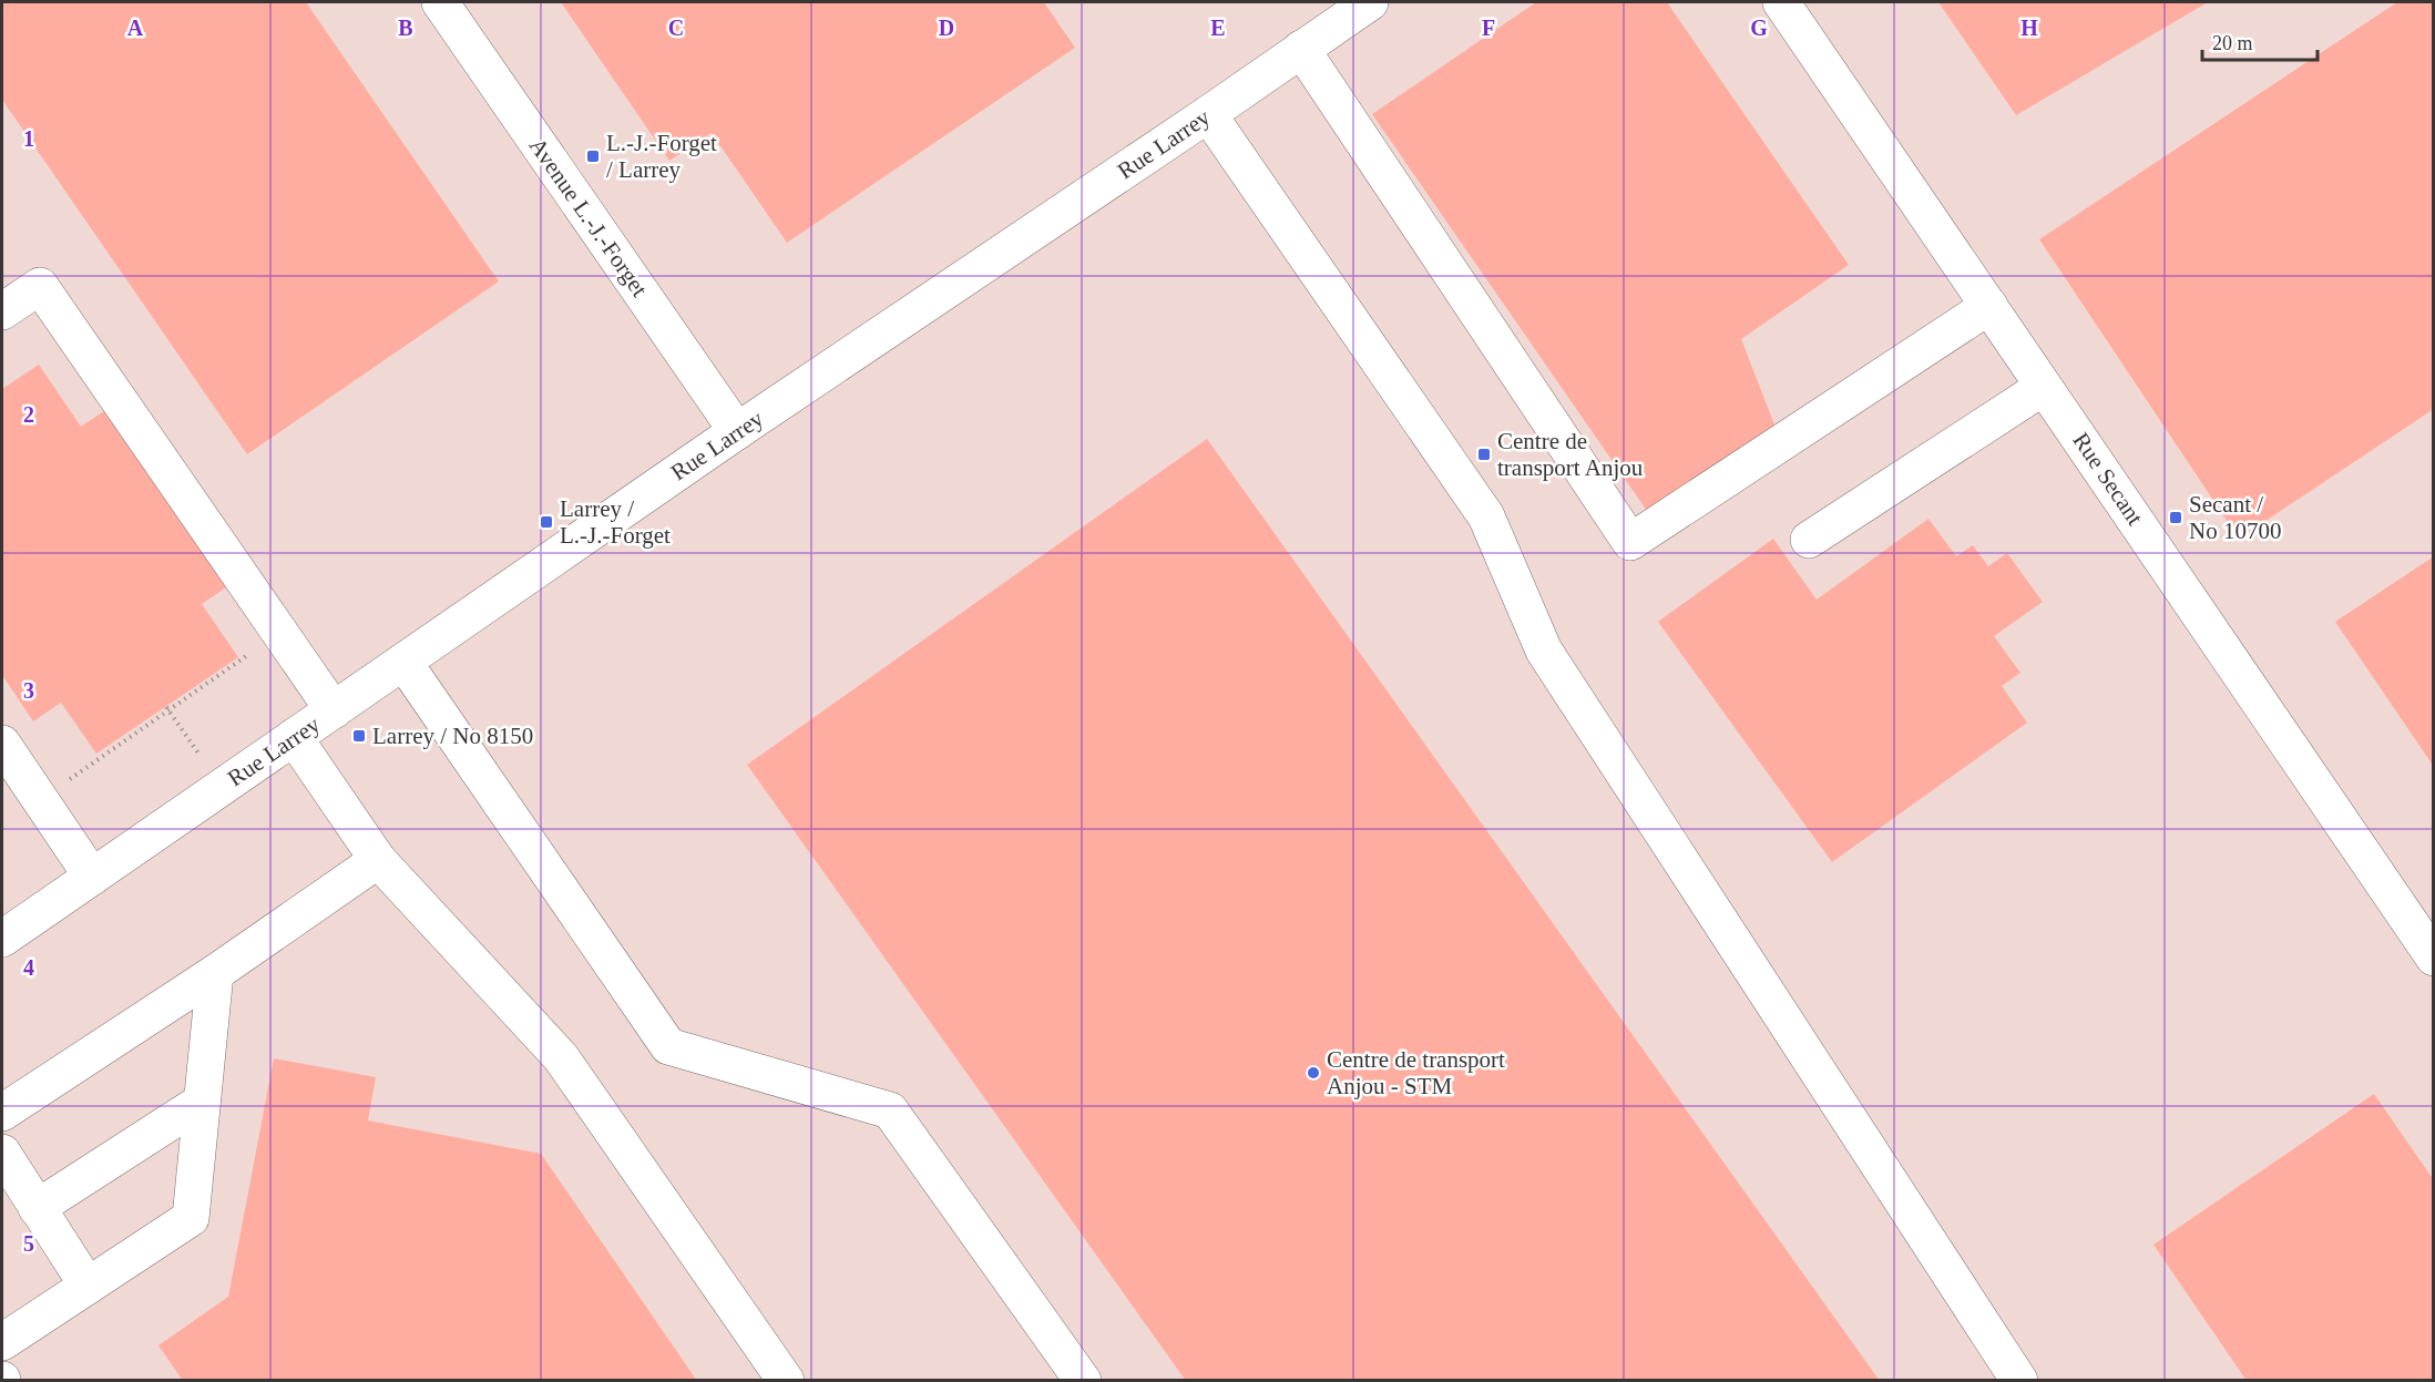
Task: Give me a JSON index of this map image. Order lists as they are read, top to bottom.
{
  "streets": {
    "street": ["Rue Larrey", "Avenue L.-J.-Forget", "Rue Secant"]
  },
  "crossings": [
    ["Rue Larrey", "Avenue L.-J.-Forget"]
  ],
  "places": {
    "transit": [
      "L.-J.-Forget / Larrey",
      "Centre de transport Anjou",
      "Secant / No 10700",
      "Larrey / L.-J.-Forget",
      "Larrey / No 8150"
    ],
    "other": ["Centre de transport Anjou - STM"]
  },
  "scale_bar": "20 m",
  "grid": {
    "columns": [
      "A",
      "B",
      "C",
      "D",
      "E",
      "F",
      "G",
      "H"
    ],
    "rows": [
      "1",
      "2",
      "3",
      "4",
      "5"
    ]
  }
}
